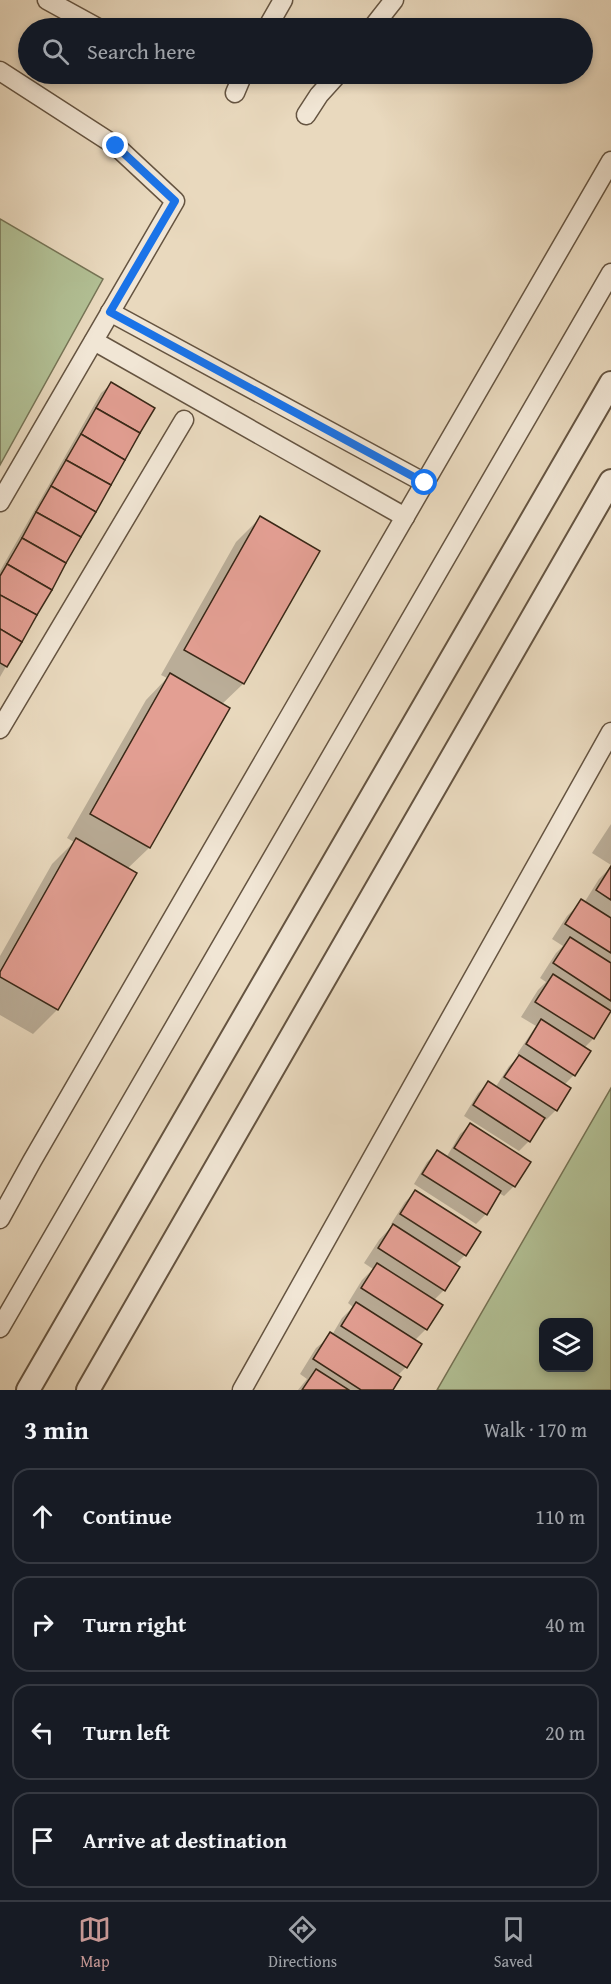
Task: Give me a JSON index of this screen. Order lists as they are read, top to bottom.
{
  "page": {
    "search": "Search here",
    "heading": ["3 min", "Walk · 170 m"],
    "list": [
      ["Continue", "110 m"],
      ["Turn right", "40 m"],
      ["Turn left", "20 m"],
      "Arrive at destination"
    ],
    "nav": ["Map", "Directions", "Saved"]
  }
}
